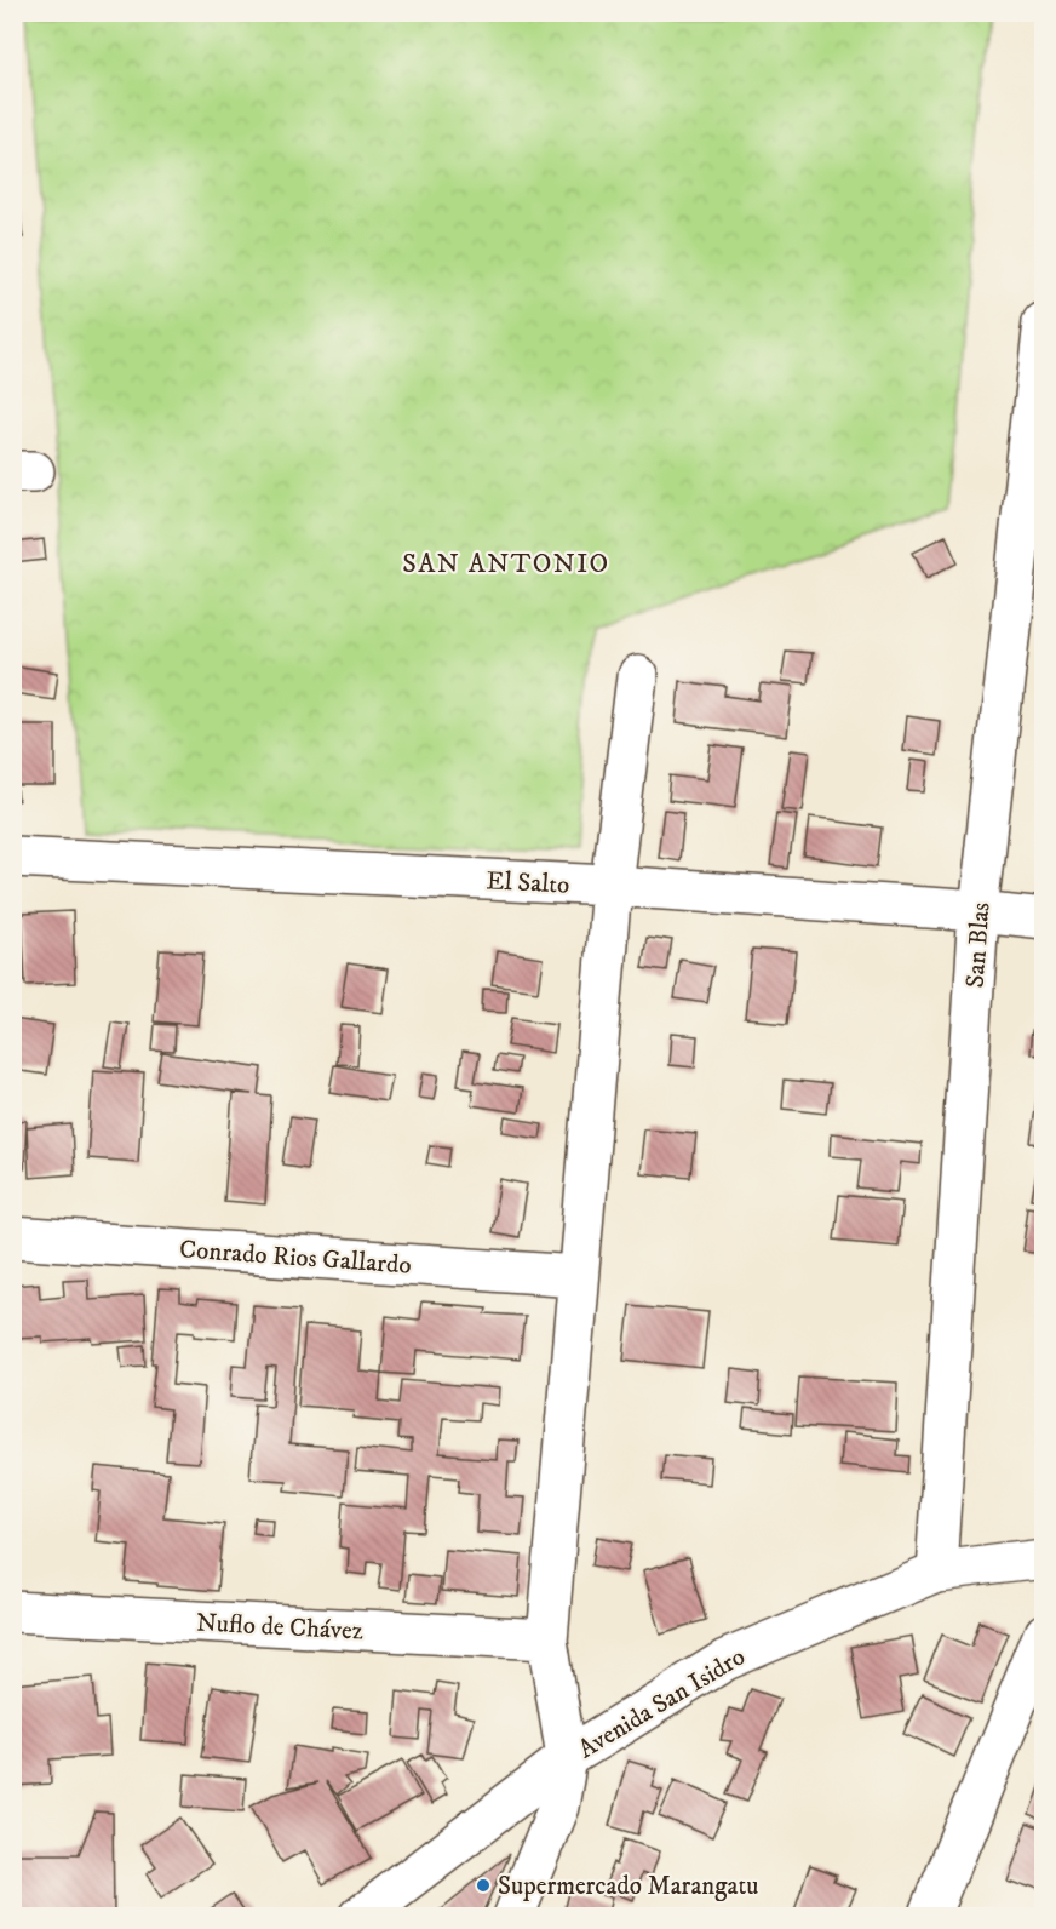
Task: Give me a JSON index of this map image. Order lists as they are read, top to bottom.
{
  "streets": {
    "street": [
      "El Salto",
      "San Blas",
      "Conrado Rios Gallardo",
      "Nuflo de Chávez",
      "Avenida San Isidro"
    ]
  },
  "crossings": [
    ["El Salto", "San Blas"],
    ["San Blas", "Avenida San Isidro"]
  ],
  "districts": ["SAN ANTONIO"],
  "places": ["Supermercado Marangatu"]
}
